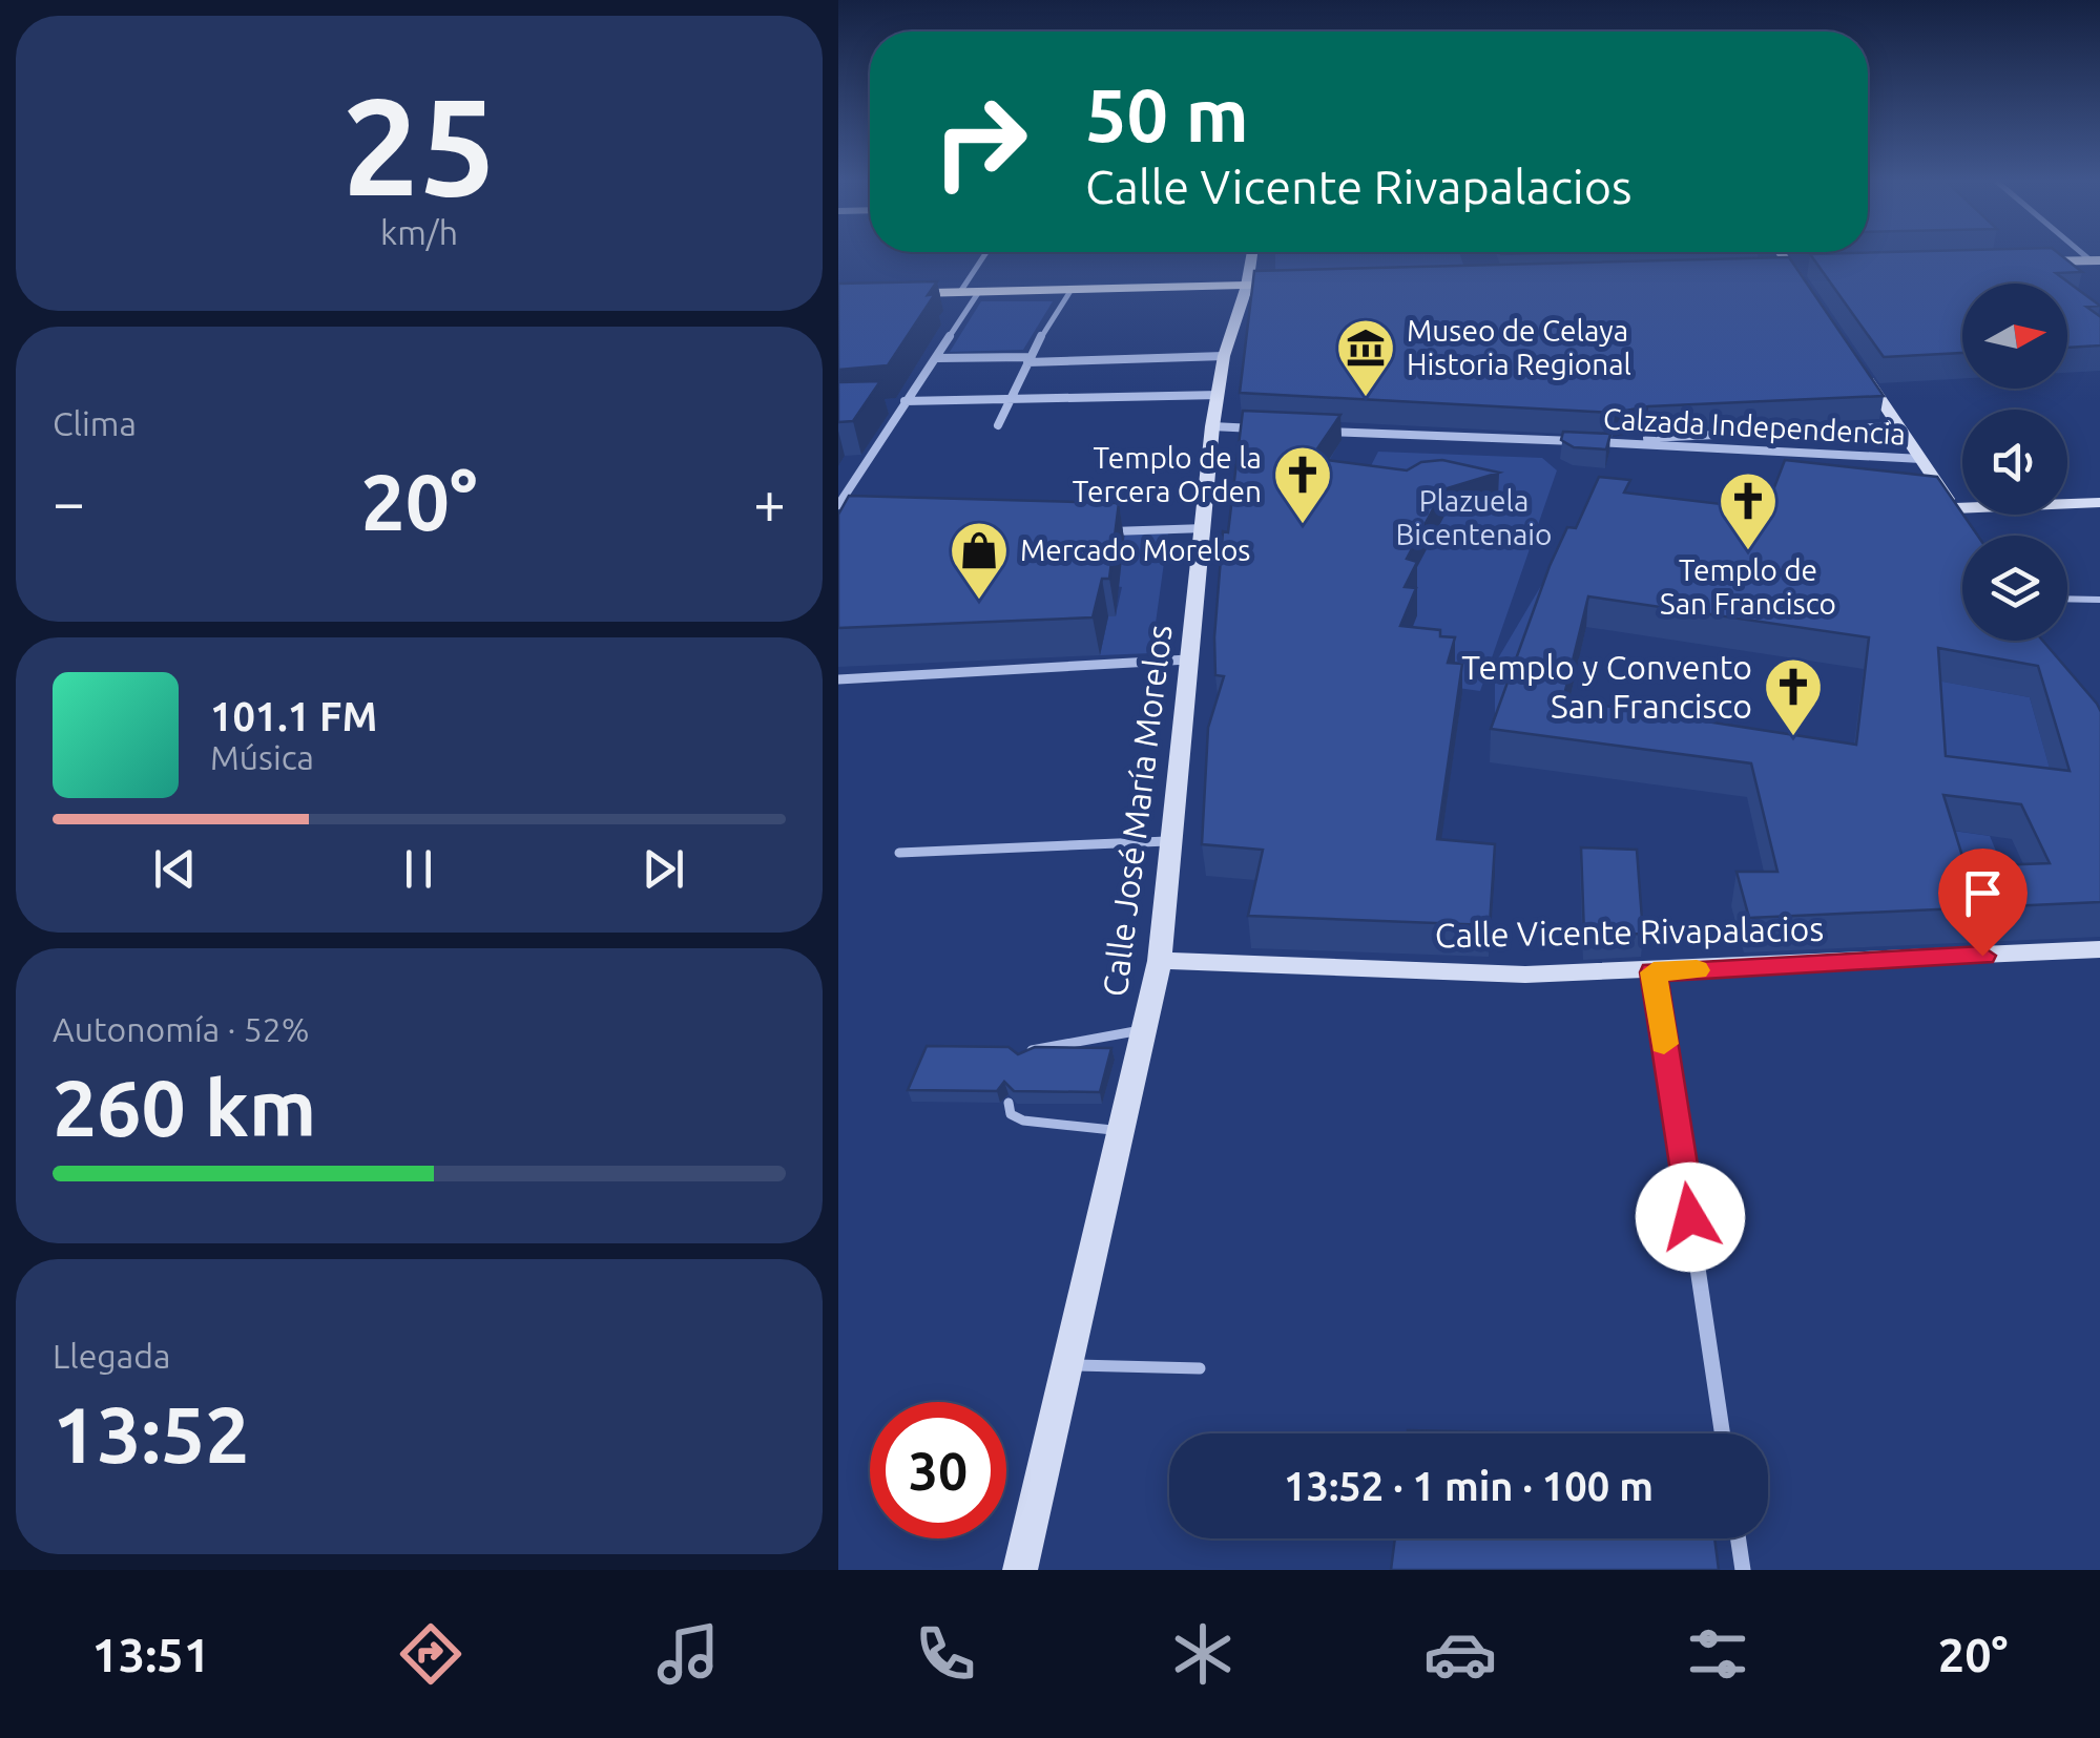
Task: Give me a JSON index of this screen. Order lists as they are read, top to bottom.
{
  "streets": {
    "main road": ["Calle José María Morelos", "Calle Vicente Rivapalacios"],
    "street": ["Calzada Independencia"]
  },
  "crossings": [
    ["Calle José María Morelos", "Calle Vicente Rivapalacios"]
  ],
  "parks": ["Plazuela Bicentenaio"],
  "places": {
    "museum": ["Museo de Celaya Historia Regional"],
    "church": ["Templo de la Tercera Orden", "Templo de San Francisco", "Templo y Convento San Francisco"],
    "shop": ["Mercado Morelos"]
  },
  "north": "right",
  "page": {
    "tile": [
      ["25", "km/h"],
      "Clima",
      ["Autonomía · 52%", "260 km"],
      ["Llegada", "13:52"]
    ],
    "turn": ["50 m", "Calle Vicente Rivapalacios"],
    "heat": ["−", "20°", "+"],
    "song": ["101.1 FM", "Música"],
    "limit": "30",
    "trip": "13:52 · 1 min · 100 m",
    "tabs": ["13:51", "20°"]
  }
}
